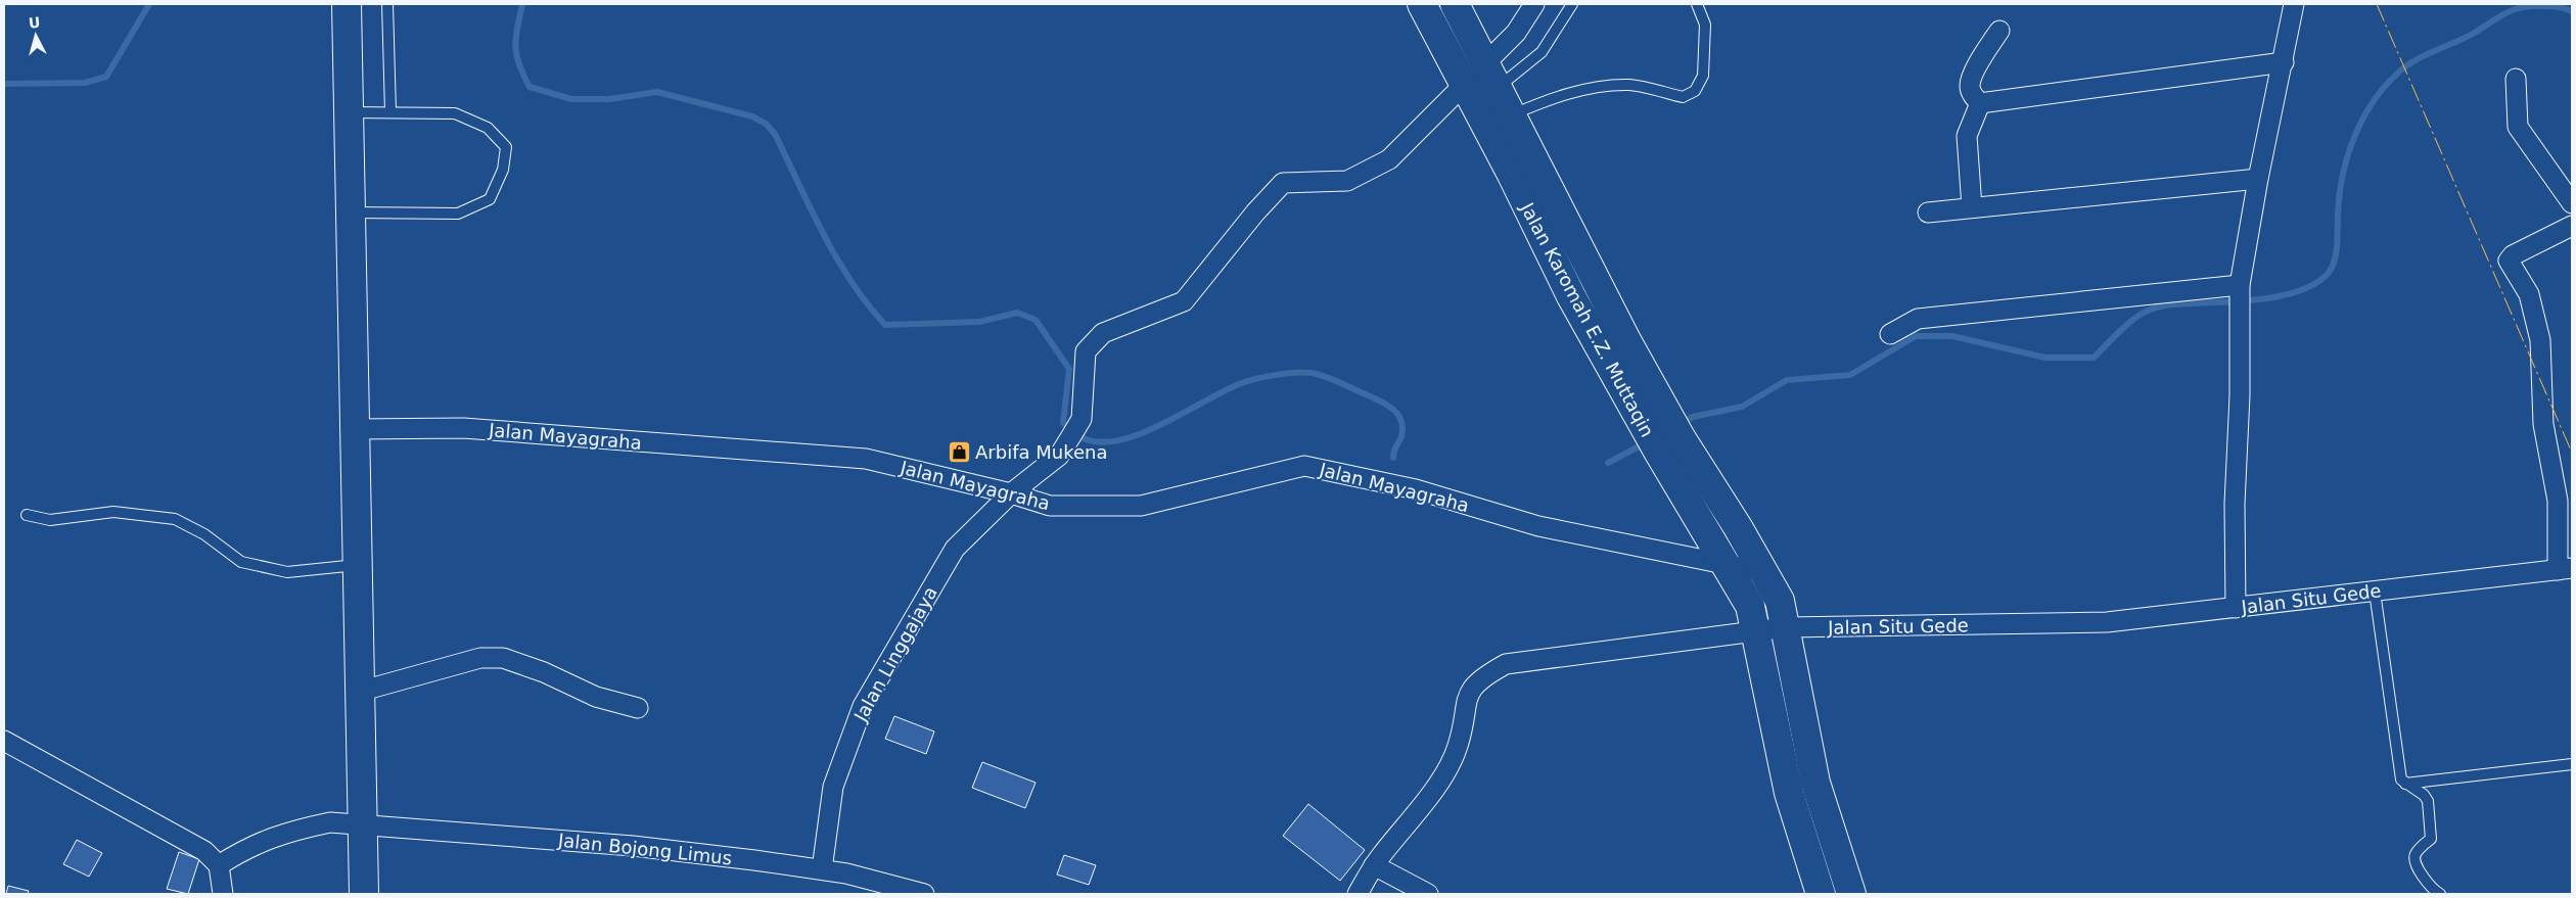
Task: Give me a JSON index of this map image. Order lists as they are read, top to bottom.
{
  "streets": {
    "street": [
      "Jalan Karomah E.Z. Muttaqin",
      "Jalan Mayagraha",
      "Jalan Situ Gede",
      "Jalan Linggajaya",
      "Jalan Bojong Limus"
    ]
  },
  "crossings": [
    ["Jalan Karomah E.Z. Muttaqin", "Jalan Mayagraha"],
    ["Jalan Karomah E.Z. Muttaqin", "Jalan Situ Gede"],
    ["Jalan Karomah E.Z. Muttaqin", "Jalan Linggajaya"],
    ["Jalan Mayagraha", "Jalan Linggajaya"],
    ["Jalan Linggajaya", "Jalan Bojong Limus"]
  ],
  "places": {
    "shop": ["Arbifa Mukena"]
  },
  "north": "top"
}
